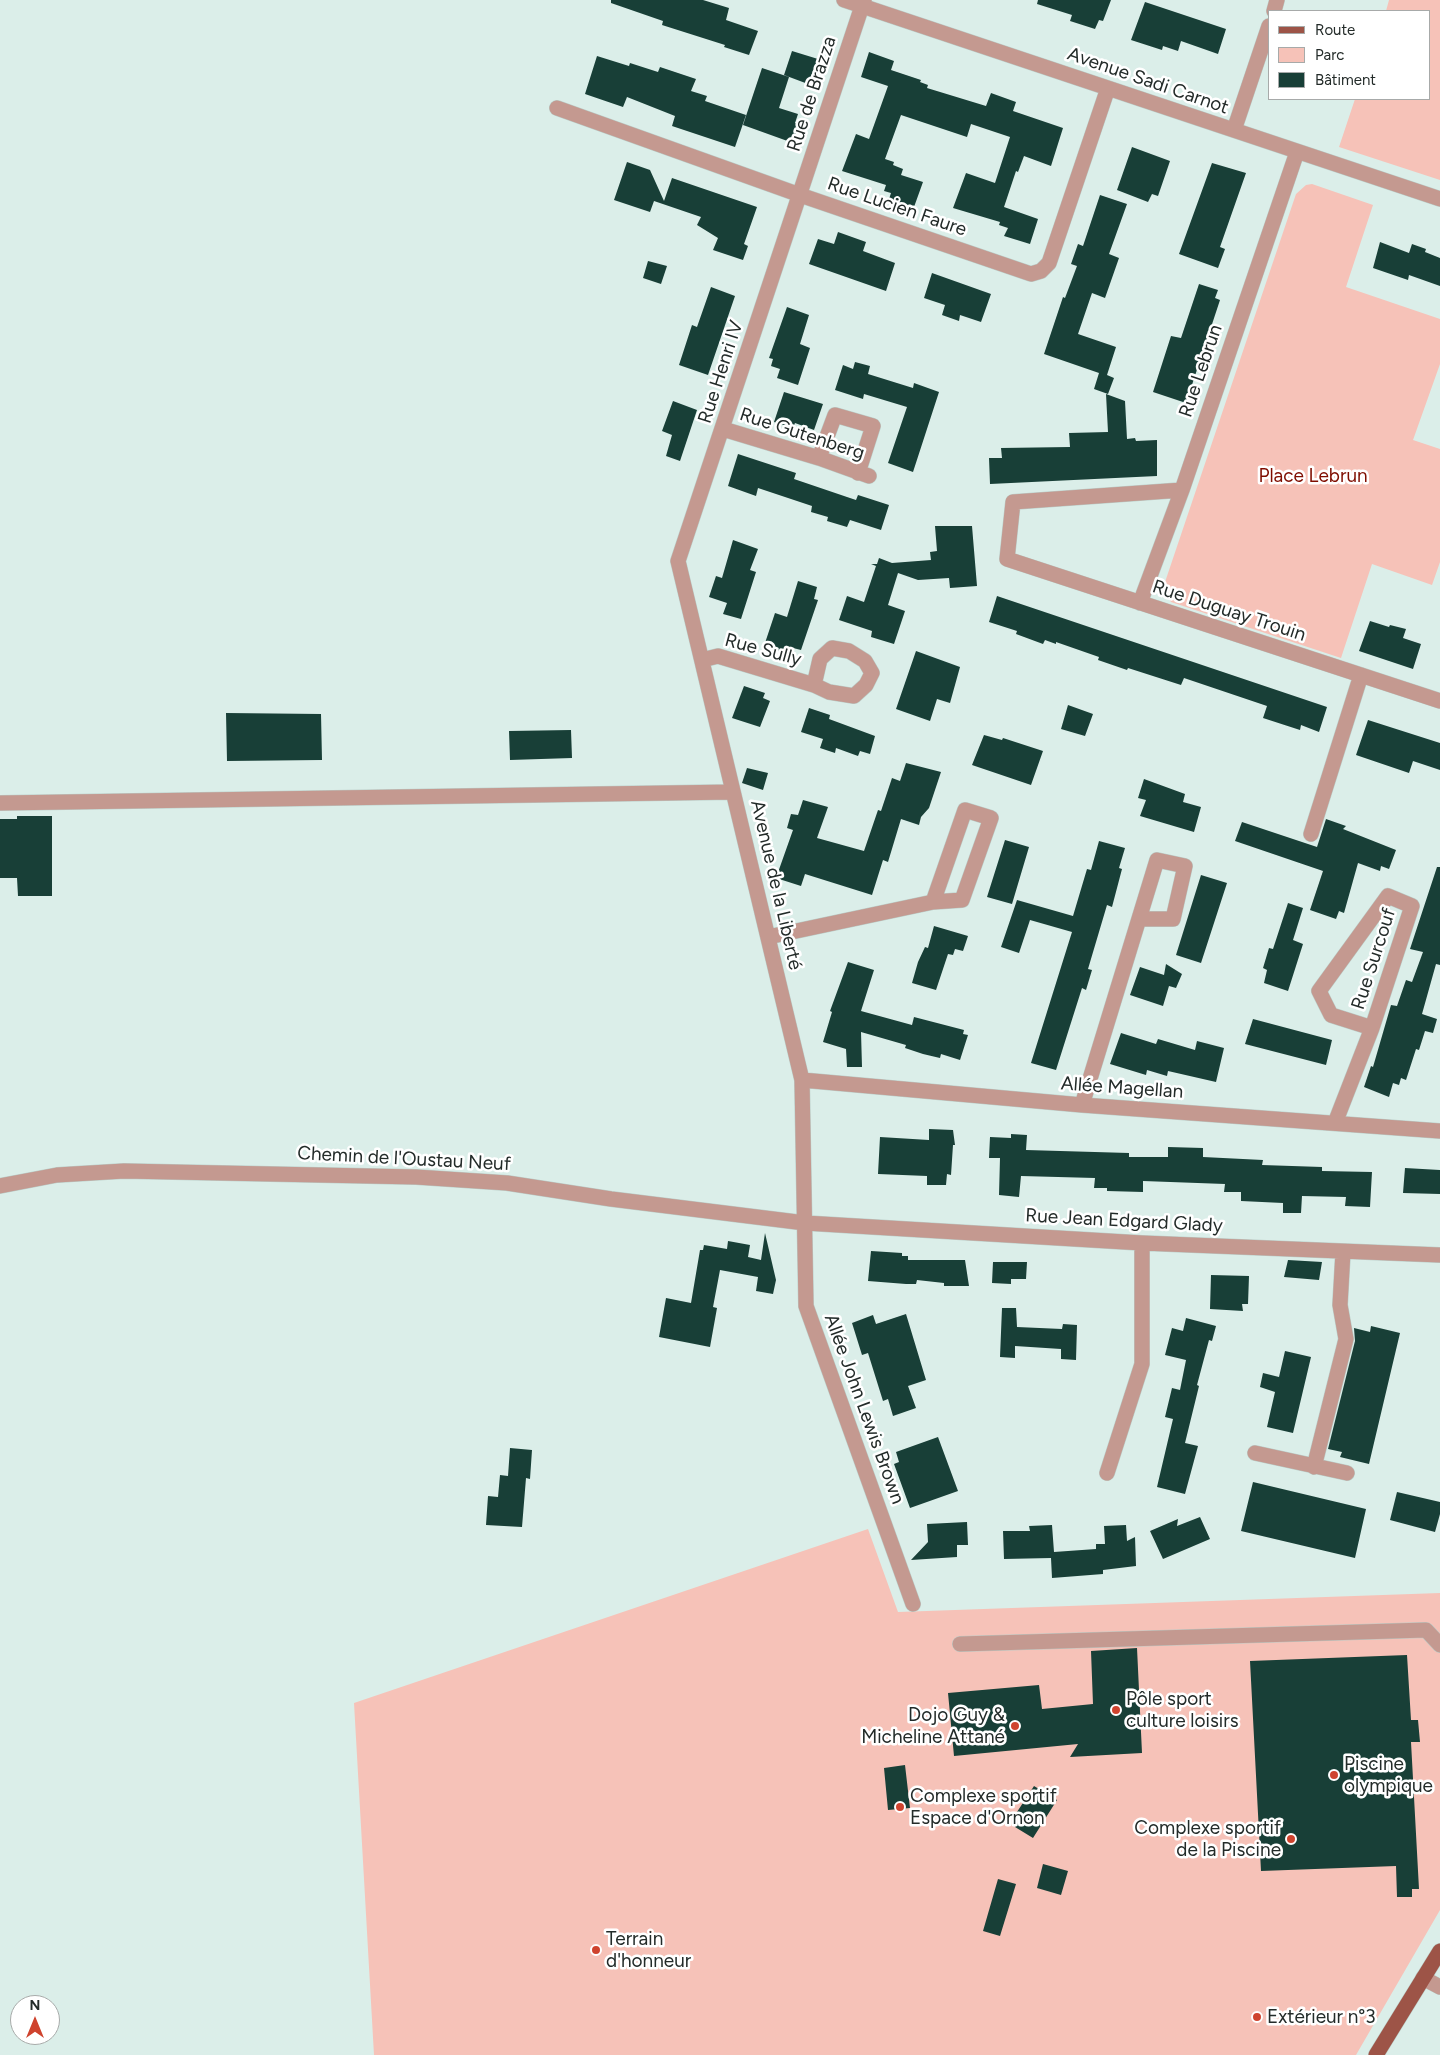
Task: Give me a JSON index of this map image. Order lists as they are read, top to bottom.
{
  "streets": {
    "street": [
      "Avenue Sadi Carnot",
      "Rue de Brazza",
      "Rue Lucien Faure",
      "Rue Lebrun",
      "Rue Henri IV",
      "Rue Gutenberg",
      "Rue Duguay Trouin",
      "Rue Sully",
      "Avenue de la Liberté",
      "Rue Surcouf",
      "Allée Magellan",
      "Chemin de l'Oustau Neuf",
      "Rue Jean Edgard Glady",
      "Allée John Lewis Brown"
    ]
  },
  "crossings": [
    ["Avenue Sadi Carnot", "Rue de Brazza"],
    ["Avenue Sadi Carnot", "Rue Lucien Faure"],
    ["Avenue Sadi Carnot", "Rue Lebrun"],
    ["Rue de Brazza", "Rue Lucien Faure"],
    ["Rue de Brazza", "Rue Henri IV"],
    ["Rue Lucien Faure", "Rue Henri IV"],
    ["Rue Lebrun", "Rue Duguay Trouin"],
    ["Rue Henri IV", "Rue Gutenberg"],
    ["Rue Henri IV", "Avenue de la Liberté"],
    ["Rue Sully", "Avenue de la Liberté"],
    ["Avenue de la Liberté", "Allée Magellan"],
    ["Avenue de la Liberté", "Chemin de l'Oustau Neuf"],
    ["Avenue de la Liberté", "Rue Jean Edgard Glady"],
    ["Avenue de la Liberté", "Allée John Lewis Brown"],
    ["Rue Surcouf", "Allée Magellan"],
    ["Chemin de l'Oustau Neuf", "Rue Jean Edgard Glady"],
    ["Chemin de l'Oustau Neuf", "Allée John Lewis Brown"],
    ["Rue Jean Edgard Glady", "Allée John Lewis Brown"]
  ],
  "parks": ["Place Lebrun"],
  "places": [
    "Pôle sport culture loisirs",
    "Dojo Guy & Micheline Attané",
    "Piscine olympique",
    "Complexe sportif Espace d'Ornon",
    "Complexe sportif de la Piscine",
    "Terrain d'honneur",
    "Extérieur n°3"
  ],
  "legend": ["Route", "Parc", "Bâtiment"],
  "north": "top"
}
